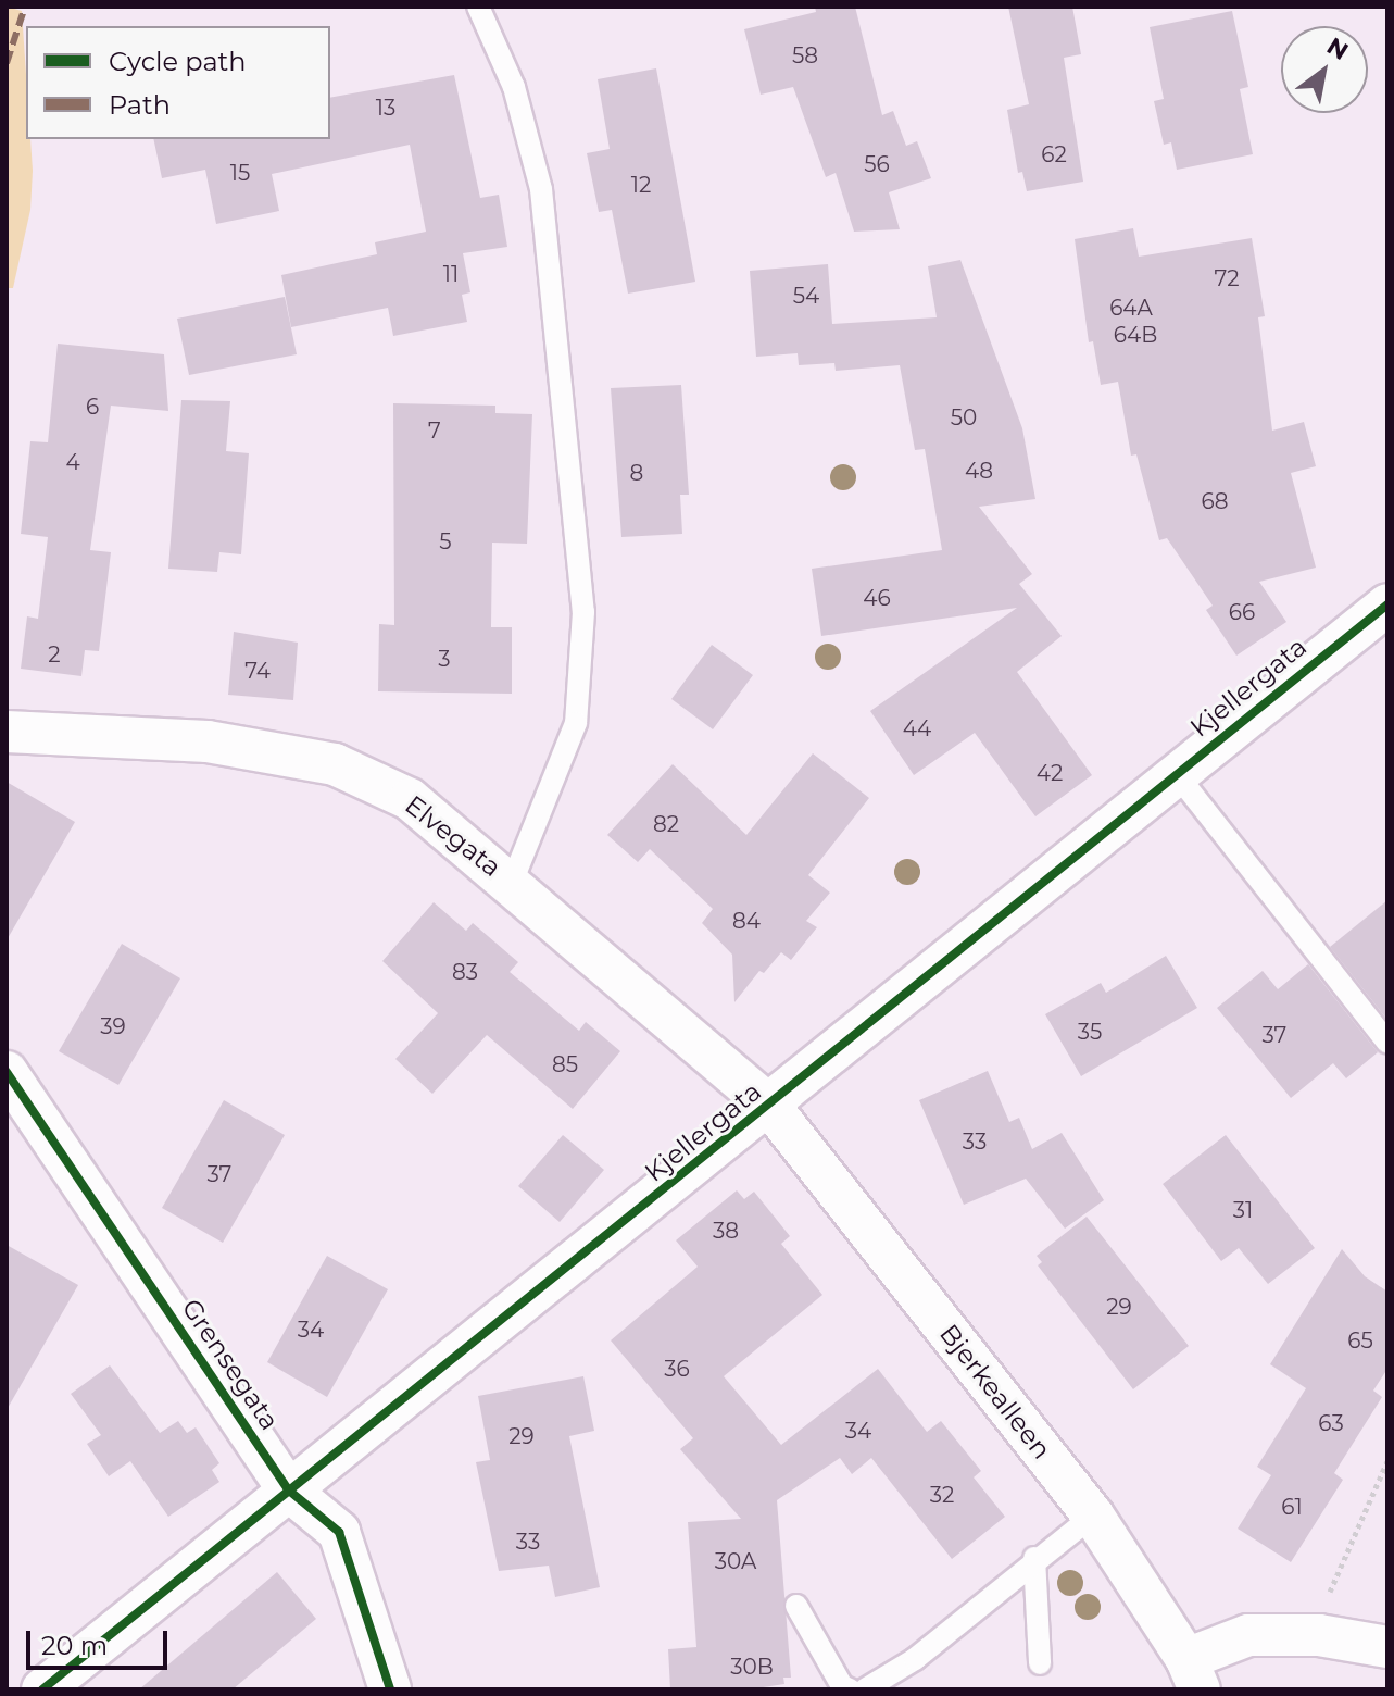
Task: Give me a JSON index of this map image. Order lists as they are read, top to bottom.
{
  "streets": {
    "street": [
      "Kjellergata",
      "Elvegata",
      "Grensegata",
      "Bjerkealleen"
    ]
  },
  "crossings": [
    ["Kjellergata", "Elvegata"],
    ["Kjellergata", "Grensegata"],
    ["Kjellergata", "Bjerkealleen"],
    ["Elvegata", "Bjerkealleen"]
  ],
  "house_numbers": [
    "58",
    "13",
    "62",
    "56",
    "15",
    "12",
    "11",
    "72",
    "54",
    "64A",
    "64B",
    "6",
    "50",
    "7",
    "4",
    "48",
    "8",
    "68",
    "5",
    "46",
    "66",
    "2",
    "3",
    "74",
    "44",
    "42",
    "82",
    "84",
    "83",
    "39",
    "35",
    "37",
    "85",
    "33",
    "37",
    "31",
    "38",
    "29",
    "34",
    "65",
    "36",
    "63",
    "34",
    "29",
    "32",
    "61",
    "33",
    "30A",
    "30B"
  ],
  "legend": ["Cycle path", "Path"],
  "scale_bar": "20 m",
  "north": "top right"
}
